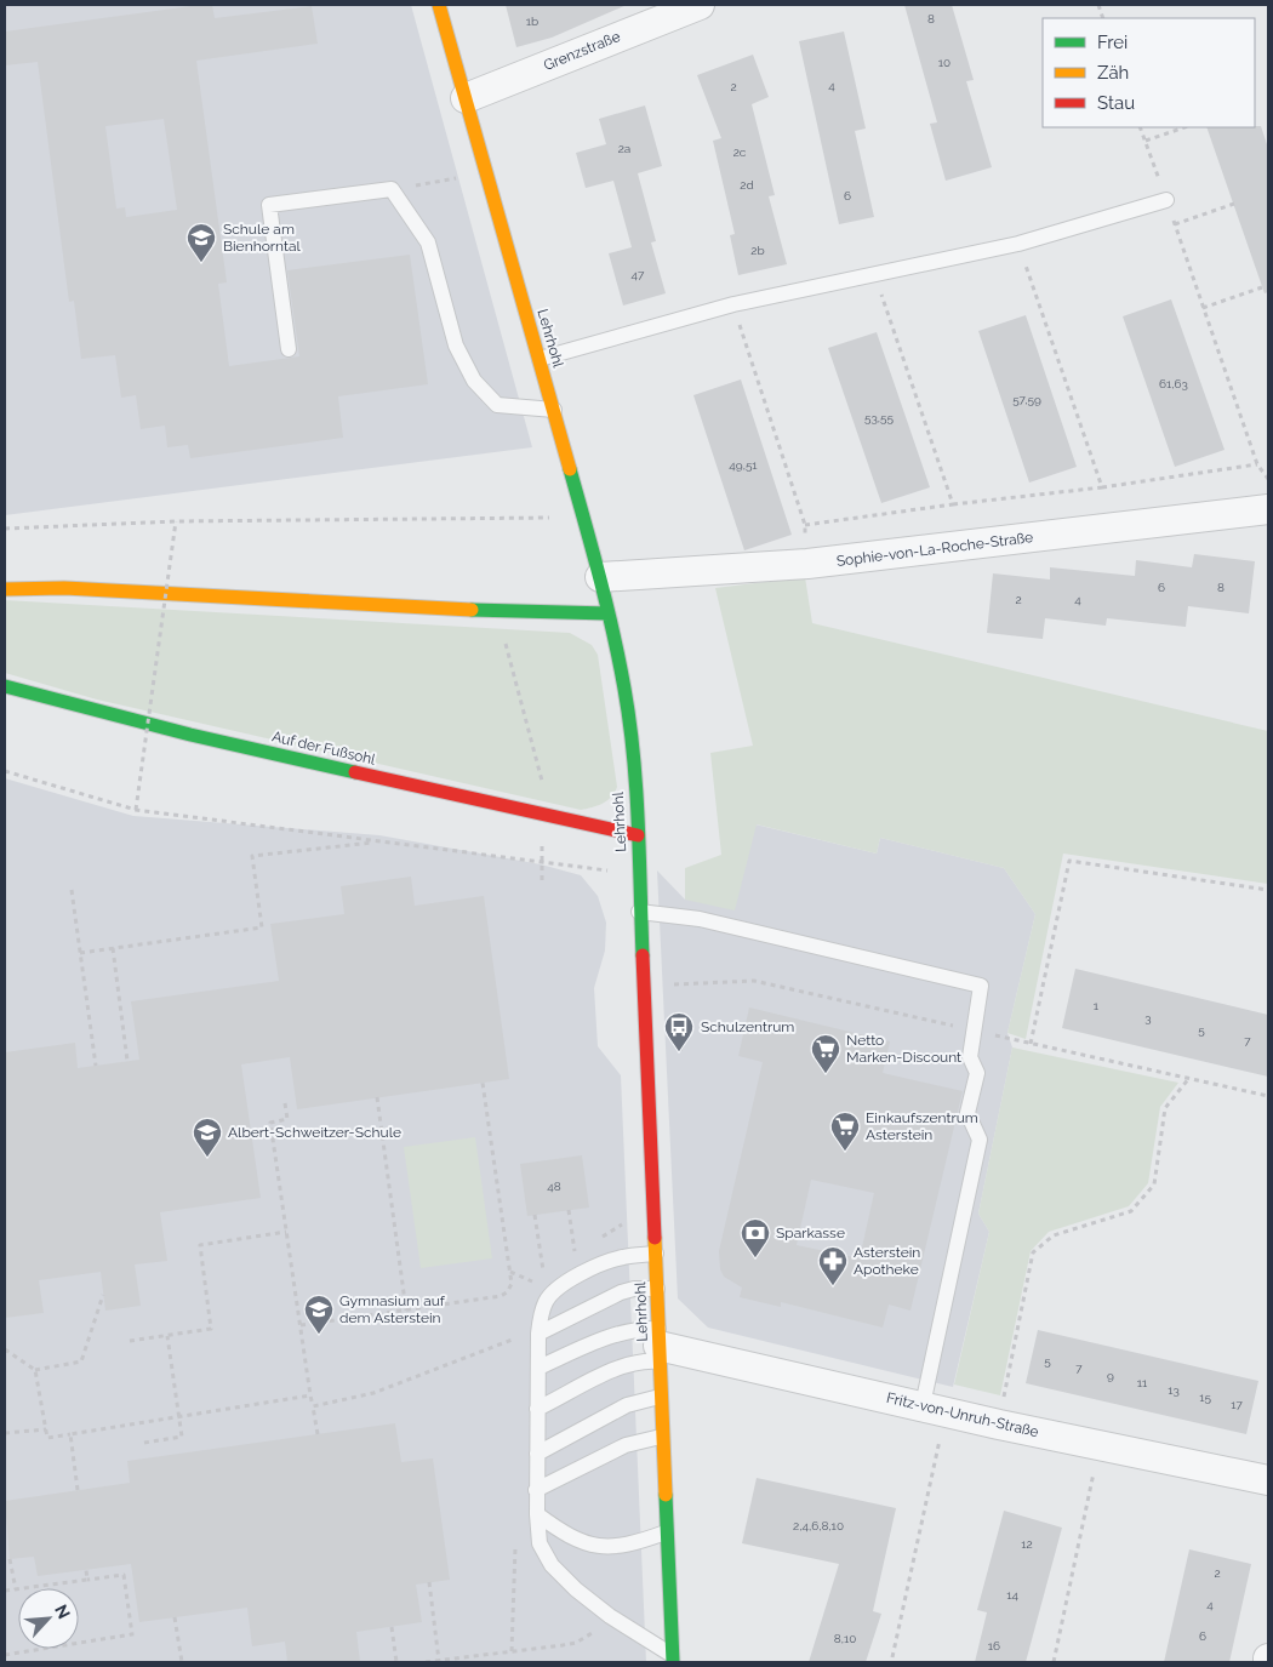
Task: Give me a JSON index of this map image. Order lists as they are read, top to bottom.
{
  "streets": {
    "street": [
      "Grenzstraße",
      "Lehrhohl",
      "Sophie-von-La-Roche-Straße",
      "Auf der Fußsohl",
      "Fritz-von-Unruh-Straße"
    ]
  },
  "crossings": [
    ["Grenzstraße", "Lehrhohl"],
    ["Lehrhohl", "Sophie-von-La-Roche-Straße"],
    ["Lehrhohl", "Auf der Fußsohl"],
    ["Lehrhohl", "Fritz-von-Unruh-Straße"]
  ],
  "places": {
    "school or university": ["Schule am Bienhorntal", "Albert-Schweitzer-Schule", "Gymnasium auf dem Asterstein"],
    "bus stop": ["Schulzentrum"],
    "supermarket": ["Netto Marken-Discount", "Einkaufszentrum Asterstein"],
    "bank": ["Sparkasse"],
    "pharmacy": ["Asterstein Apotheke"]
  },
  "house_numbers": [
    "8",
    "1b",
    "10",
    "4",
    "2",
    "2a",
    "2c",
    "2d",
    "6",
    "2b",
    "47",
    "61,63",
    "57,59",
    "53,55",
    "49,51",
    "6",
    "8",
    "2",
    "4",
    "1",
    "3",
    "5",
    "7",
    "48",
    "5",
    "7",
    "9",
    "11",
    "13",
    "15",
    "17",
    "2,4,6,8,10",
    "12",
    "2",
    "14",
    "4",
    "6",
    "8,10",
    "16"
  ],
  "legend": ["Frei", "Zäh", "Stau"],
  "north": "top right"
}
